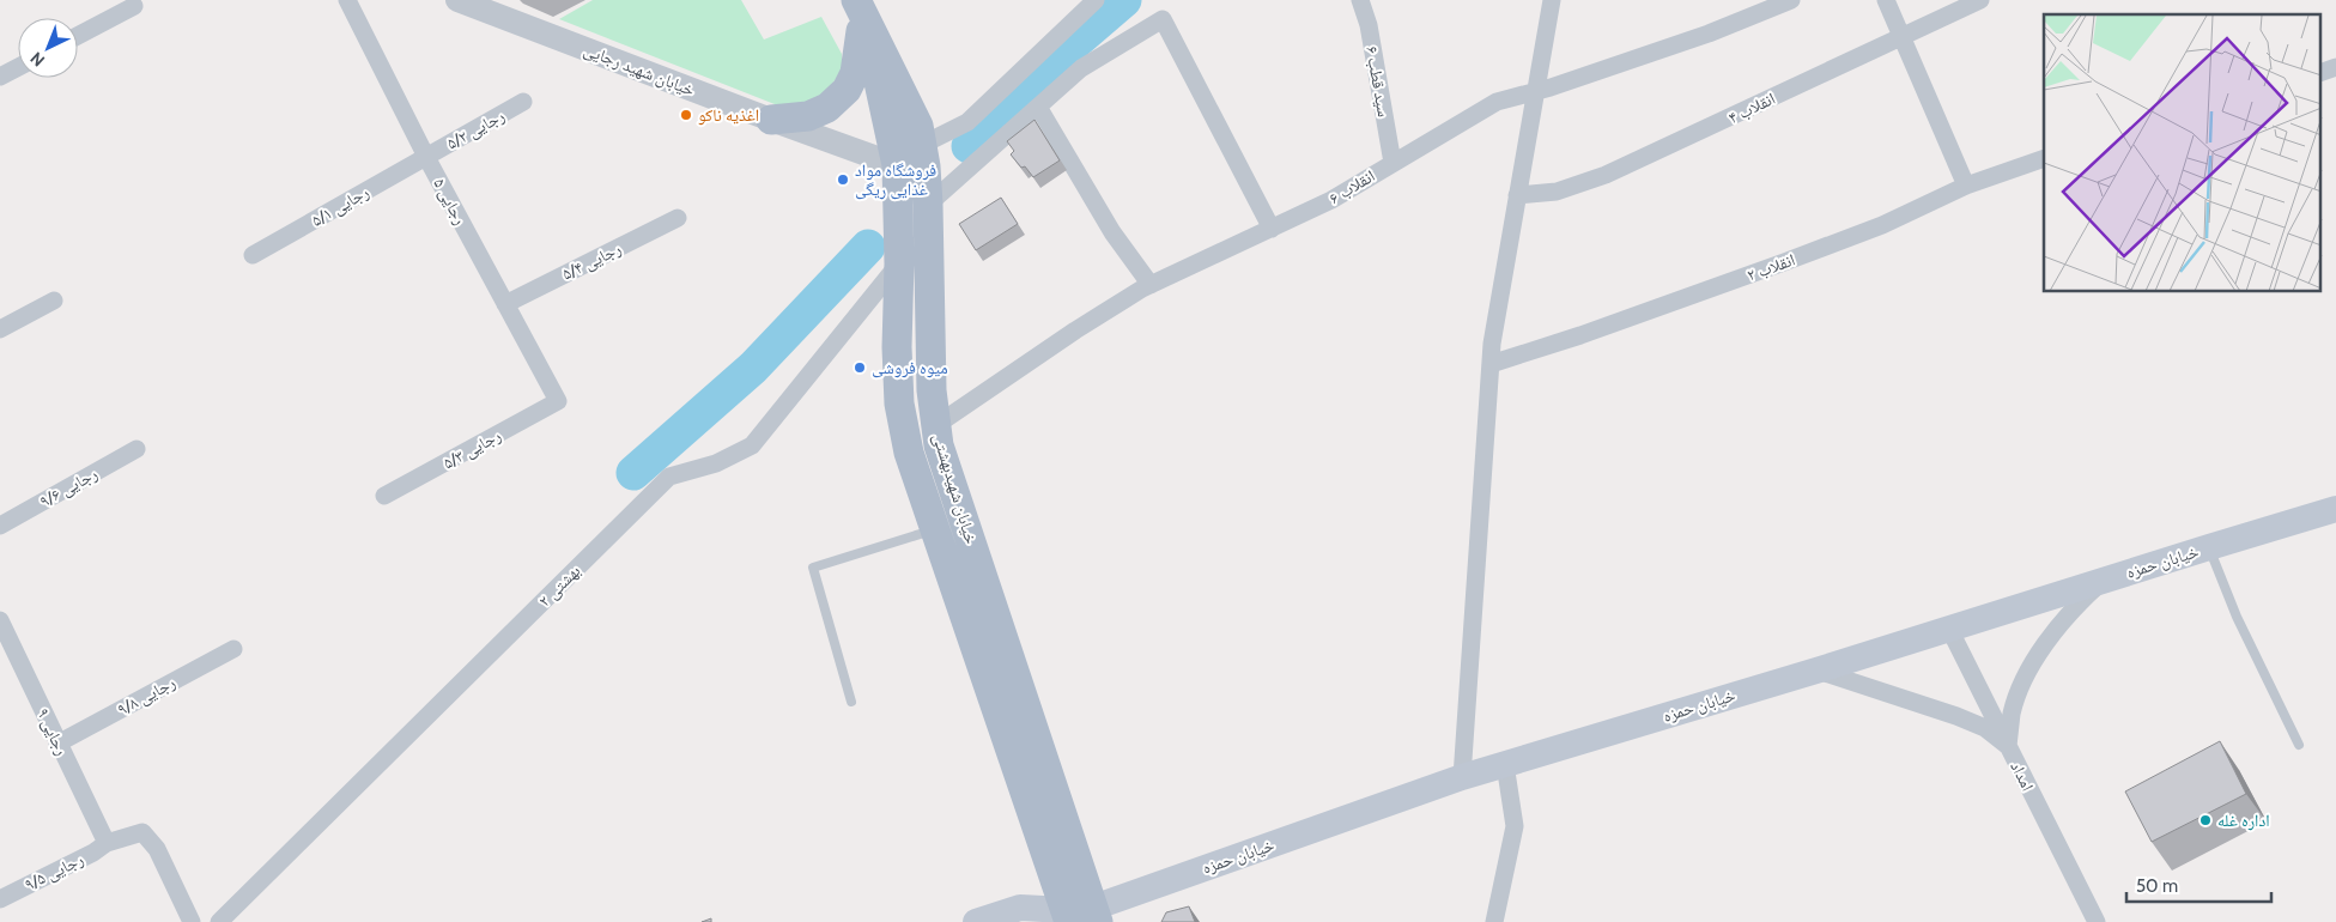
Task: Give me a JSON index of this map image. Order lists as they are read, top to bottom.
{
  "streets": {
    "main road": ["خیابان شهیدبهشتی", "خیابان حمزه"],
    "street": [
      "خیابان شهید رجایی",
      "سید قطب ۶",
      "انقلاب ۴",
      "رجایی ۵/۲",
      "انقلاب ۶",
      "رجایی ۵",
      "رجایی ۵/۱",
      "رجایی ۵/۴",
      "انقلاب ۲",
      "رجایی ۵/۳",
      "رجایی ۹/۶",
      "بهشتی ۲",
      "رجایی ۹/۸",
      "رجایی ۹",
      "امداد",
      "رجایی ۹/۵"
    ]
  },
  "crossings": [
    ["خیابان شهید رجایی", "خیابان شهیدبهشتی"],
    ["سید قطب ۶", "انقلاب ۶"],
    ["رجایی ۵/۲", "رجایی ۵"],
    ["رجایی ۵/۲", "رجایی ۵/۱"],
    ["انقلاب ۶", "خیابان شهیدبهشتی"],
    ["رجایی ۵", "رجایی ۵/۱"],
    ["رجایی ۵", "رجایی ۵/۴"],
    ["رجایی ۵", "رجایی ۵/۳"],
    ["خیابان شهیدبهشتی", "خیابان حمزه"],
    ["خیابان شهیدبهشتی", "بهشتی ۲"],
    ["خیابان حمزه", "امداد"],
    ["رجایی ۹/۸", "رجایی ۹"],
    ["رجایی ۹", "رجایی ۹/۵"]
  ],
  "places": [
    "اغذیه ناکو",
    "فروشگاه مواد غذایی ریگی",
    "میوه فروشی",
    "اداره غله"
  ],
  "scale_bar": "50 m",
  "north": "bottom left"
}
